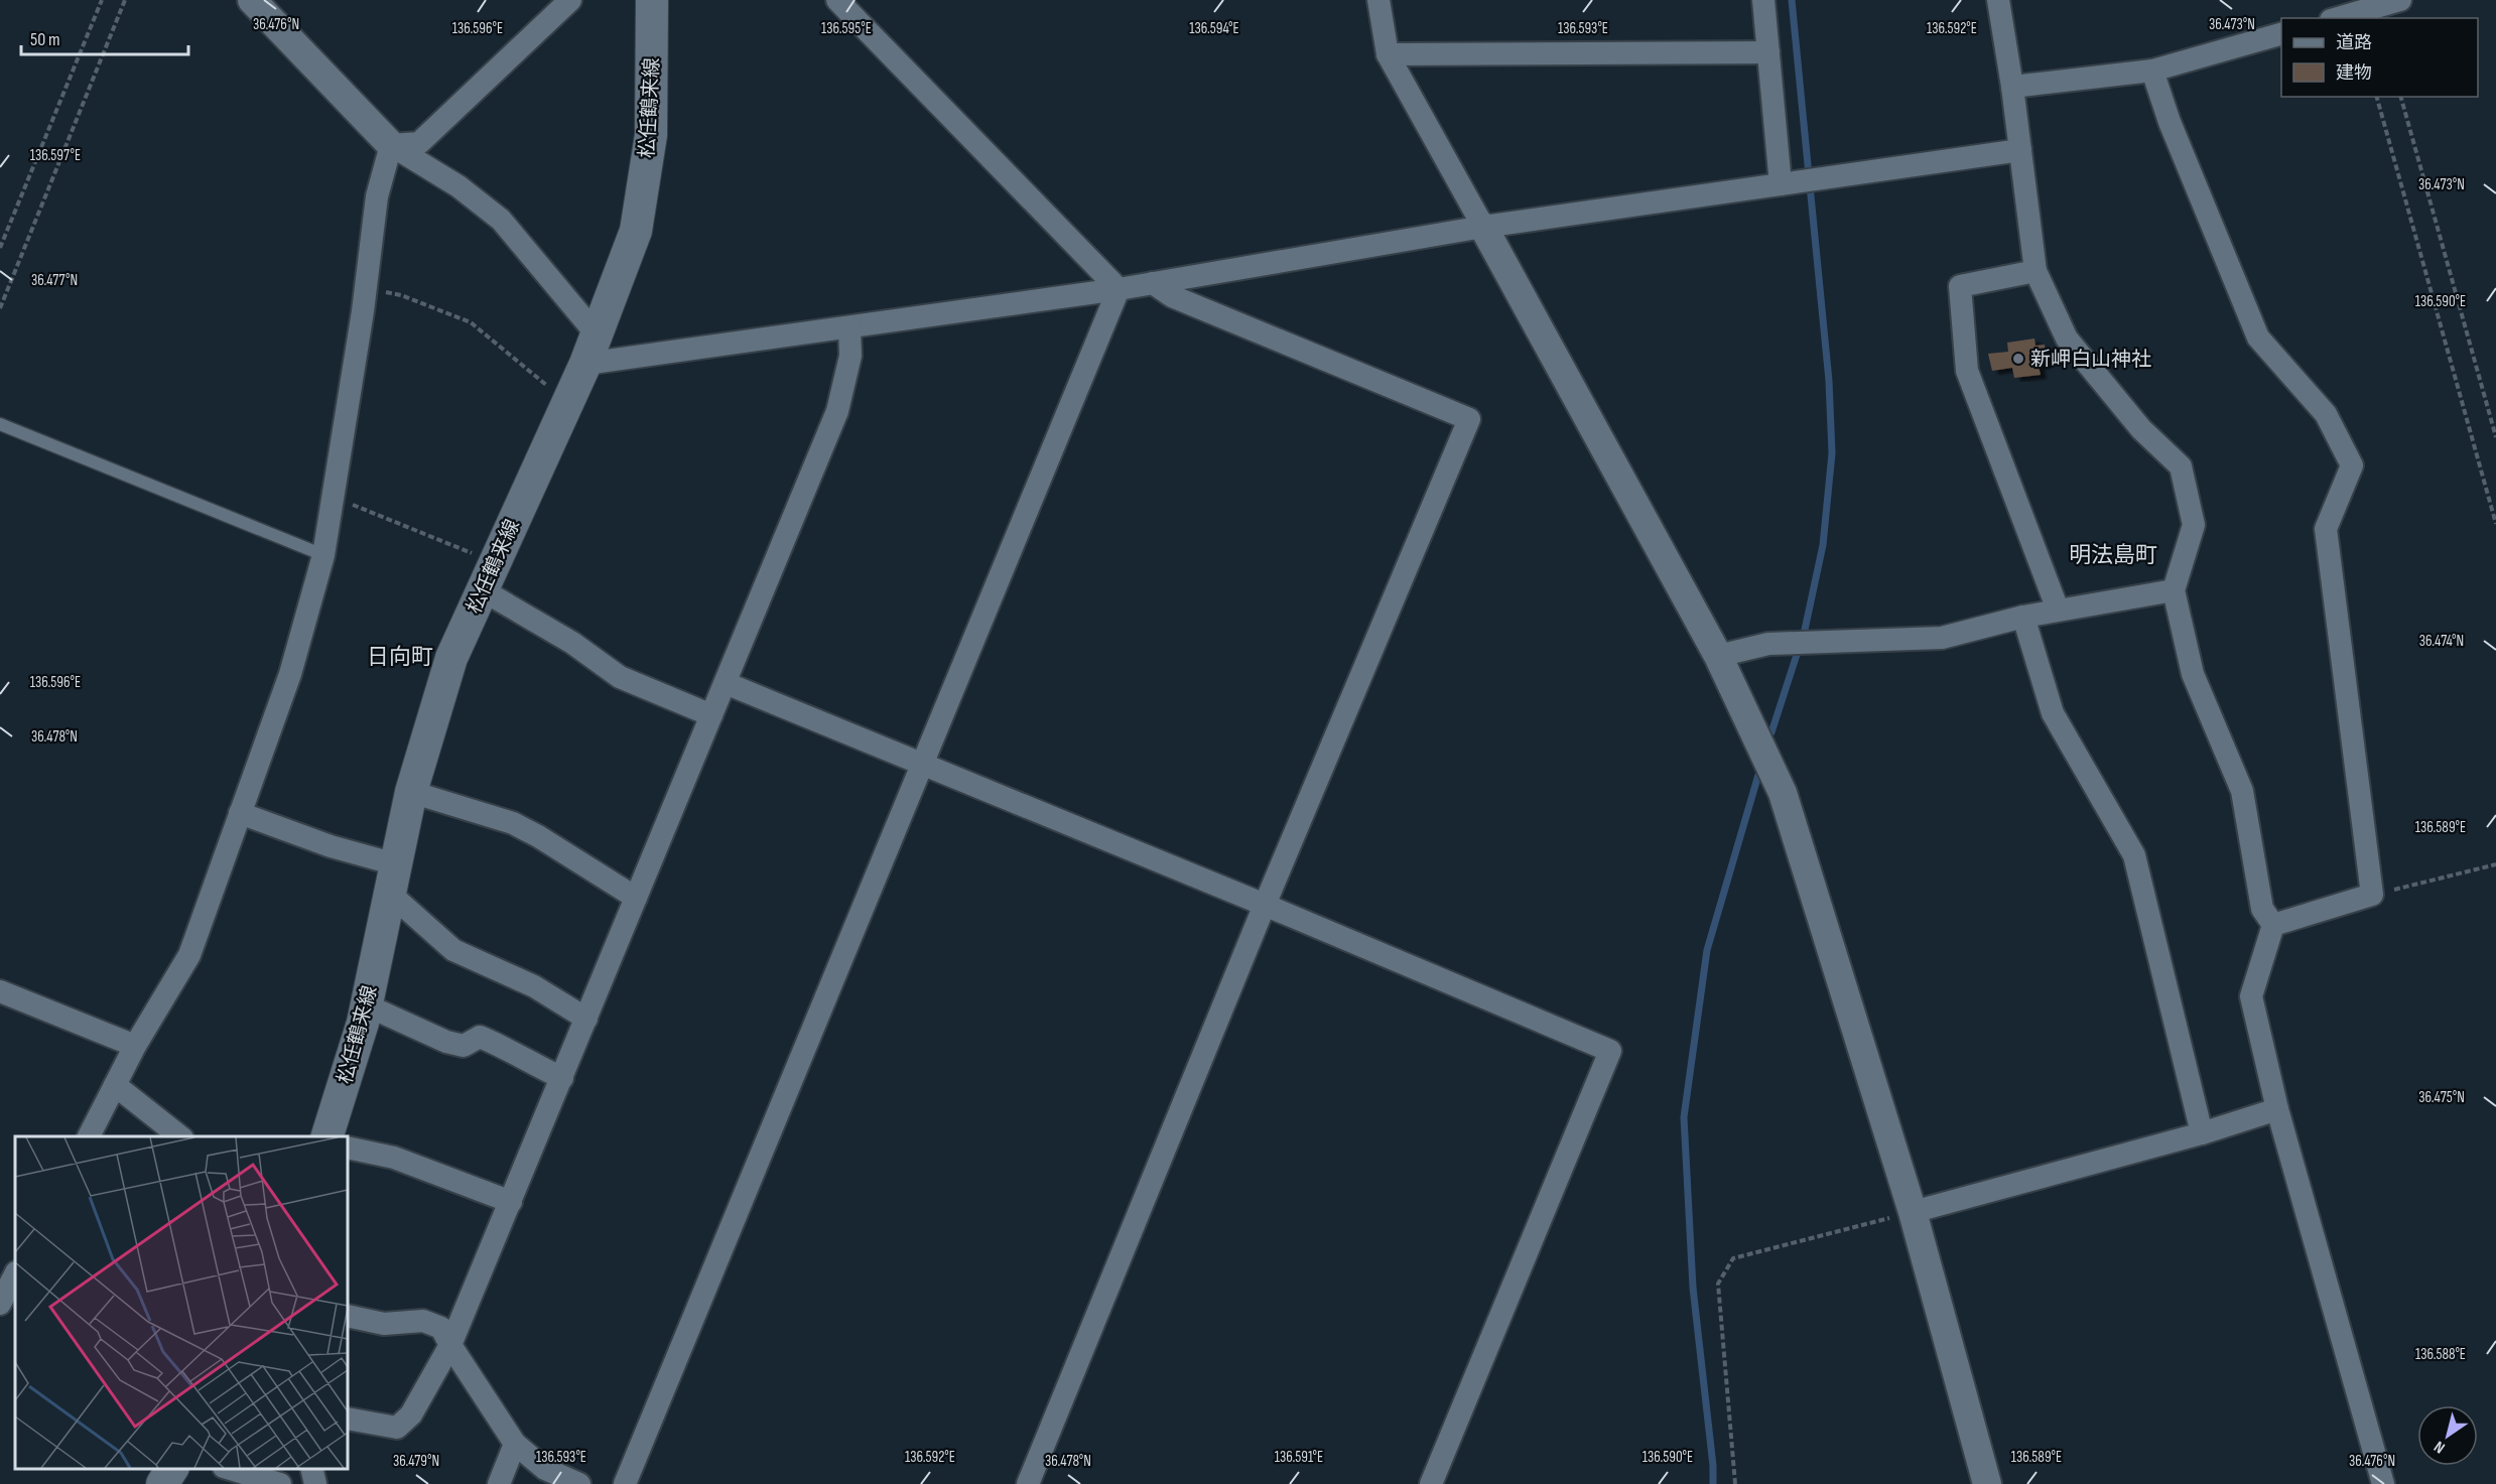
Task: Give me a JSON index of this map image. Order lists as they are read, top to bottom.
{
  "streets": {
    "main road": ["松任鶴来線"]
  },
  "districts": ["明法島町", "日向町"],
  "places": ["新岬白山神社"],
  "legend": ["道路", "建物"],
  "scale_bar": "50 m",
  "north": "bottom left",
  "coordinates": [
    "36.473°N",
    "36.476°N",
    "136.596°E",
    "136.595°E",
    "136.594°E",
    "136.593°E",
    "136.592°E",
    "136.597°E",
    "36.477°N",
    "136.590°E",
    "36.474°N",
    "36.478°N",
    "136.589°E",
    "36.475°N",
    "136.588°E",
    "136.591°E",
    "36.479°N"
  ]
}
